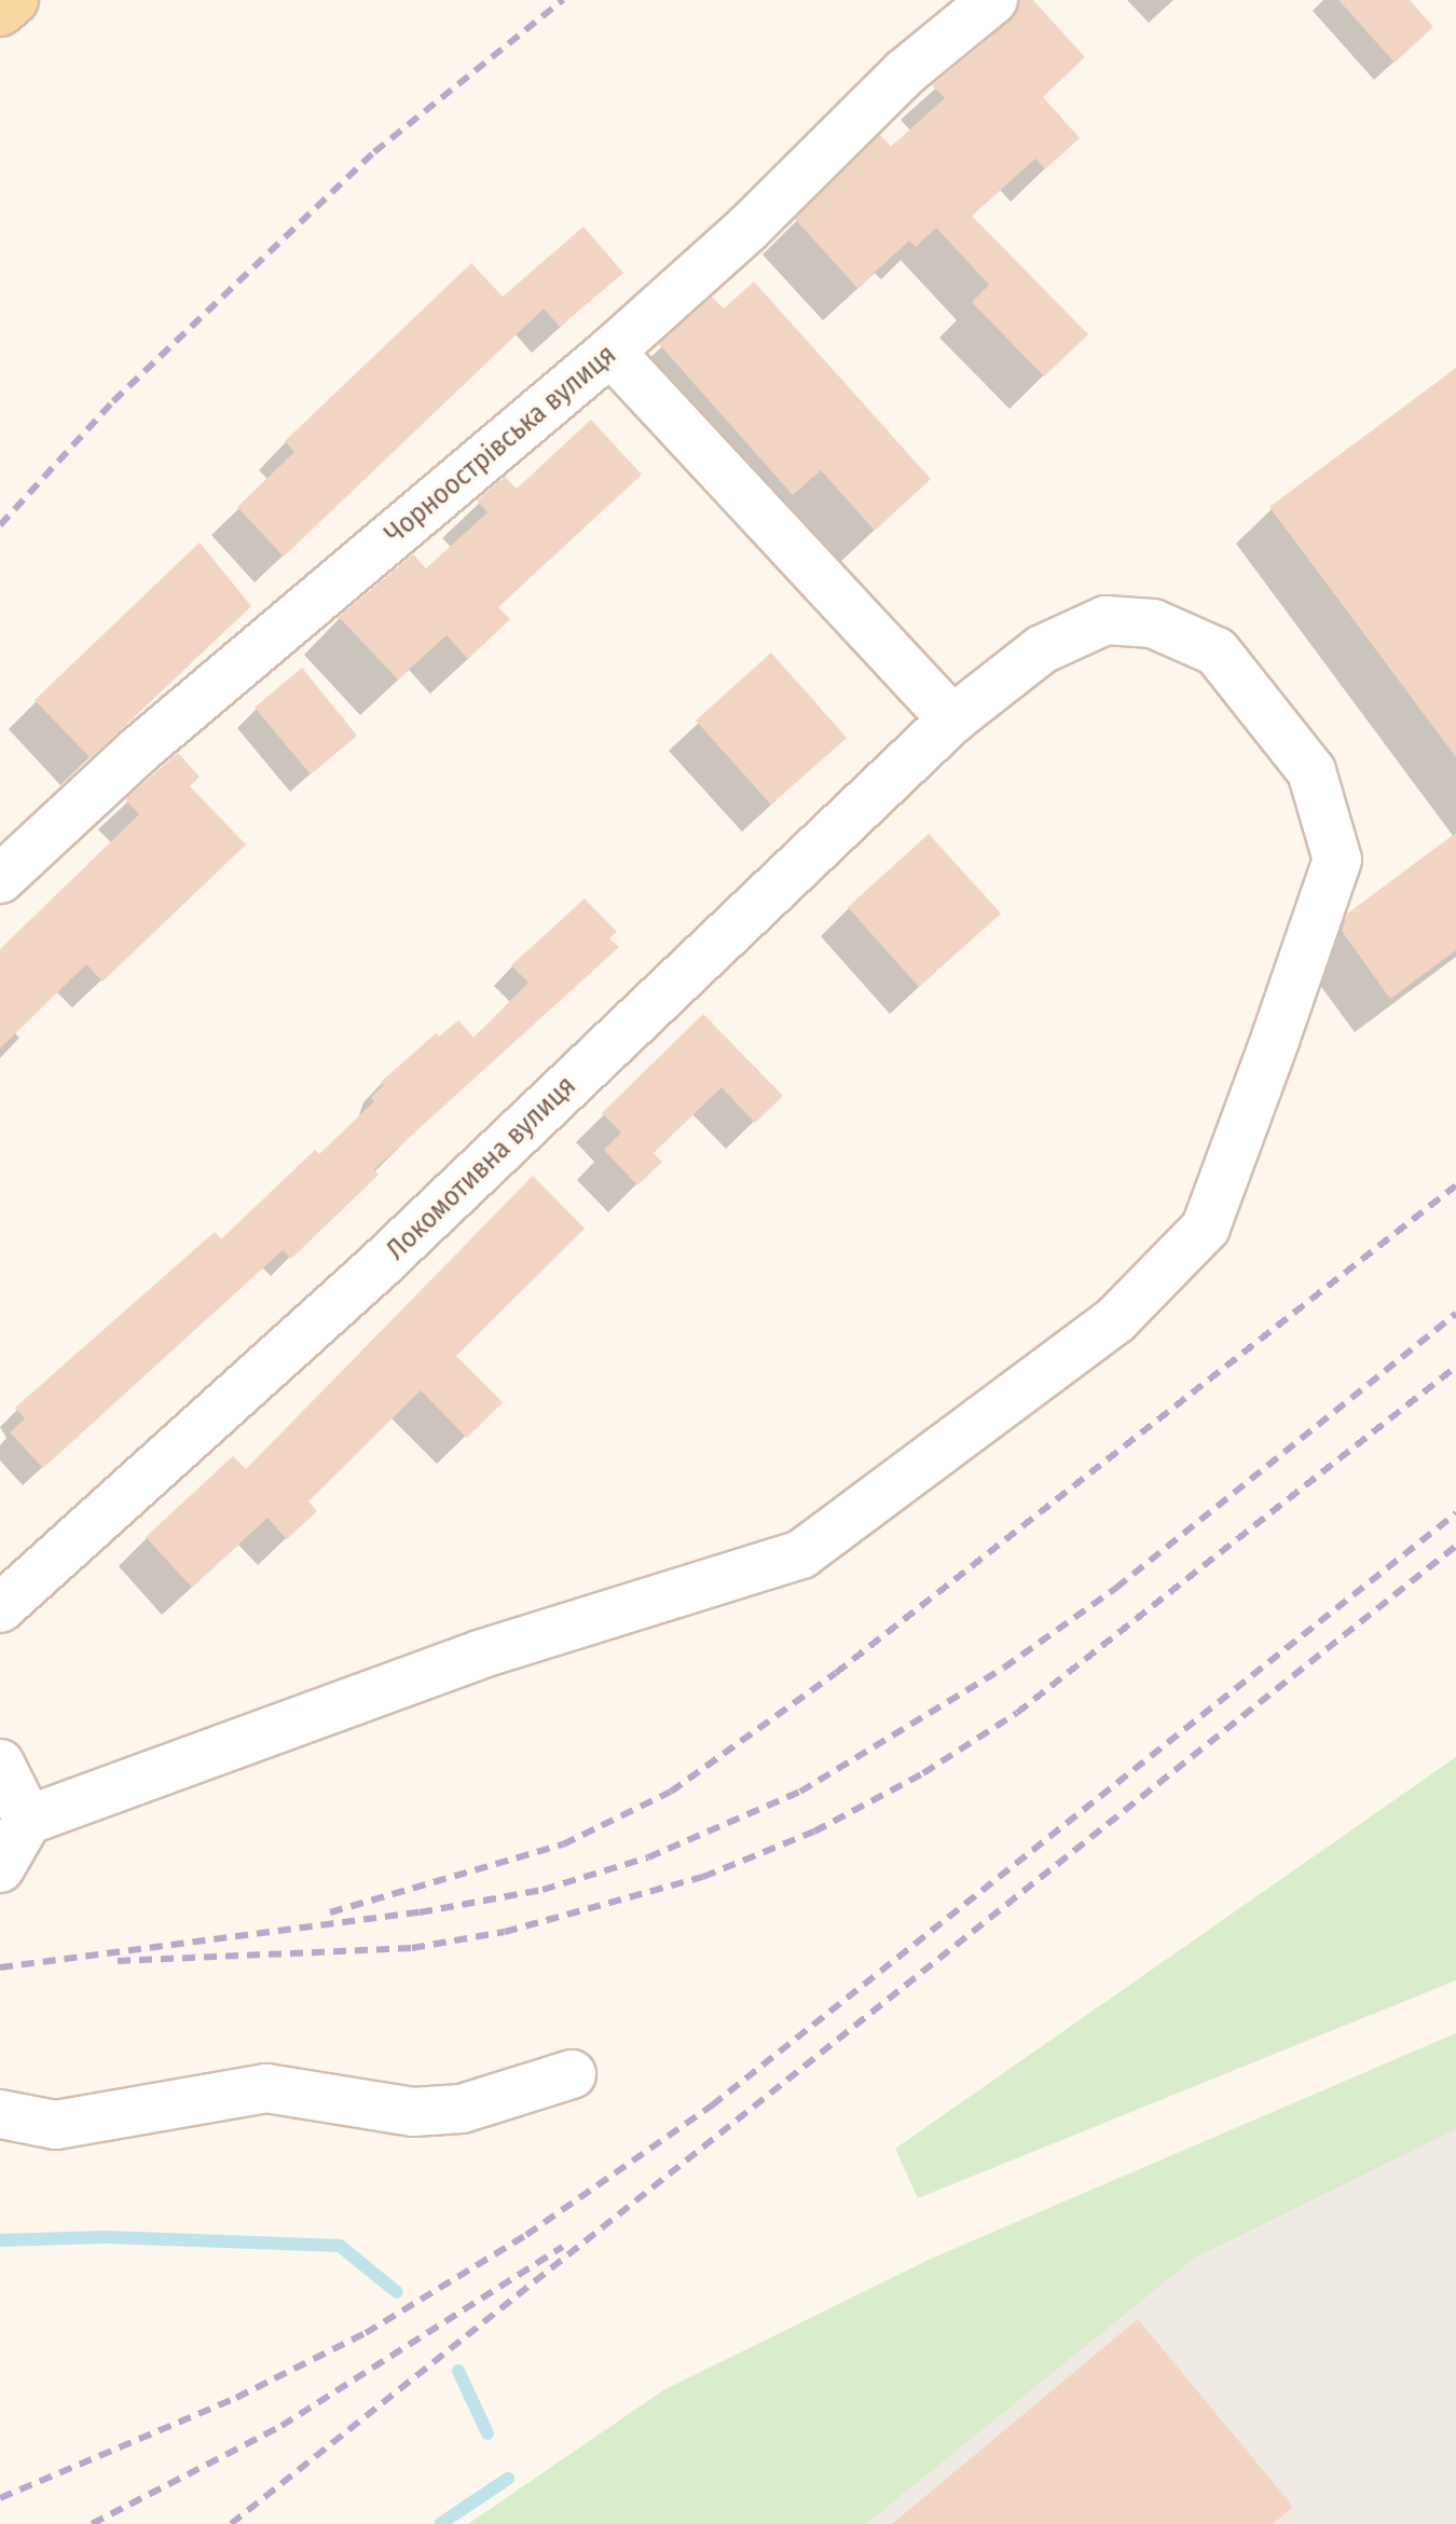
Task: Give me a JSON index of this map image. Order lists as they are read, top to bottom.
{
  "streets": {
    "street": ["Чорноострівська вулиця", "Локомотивна вулиця"]
  }
}
